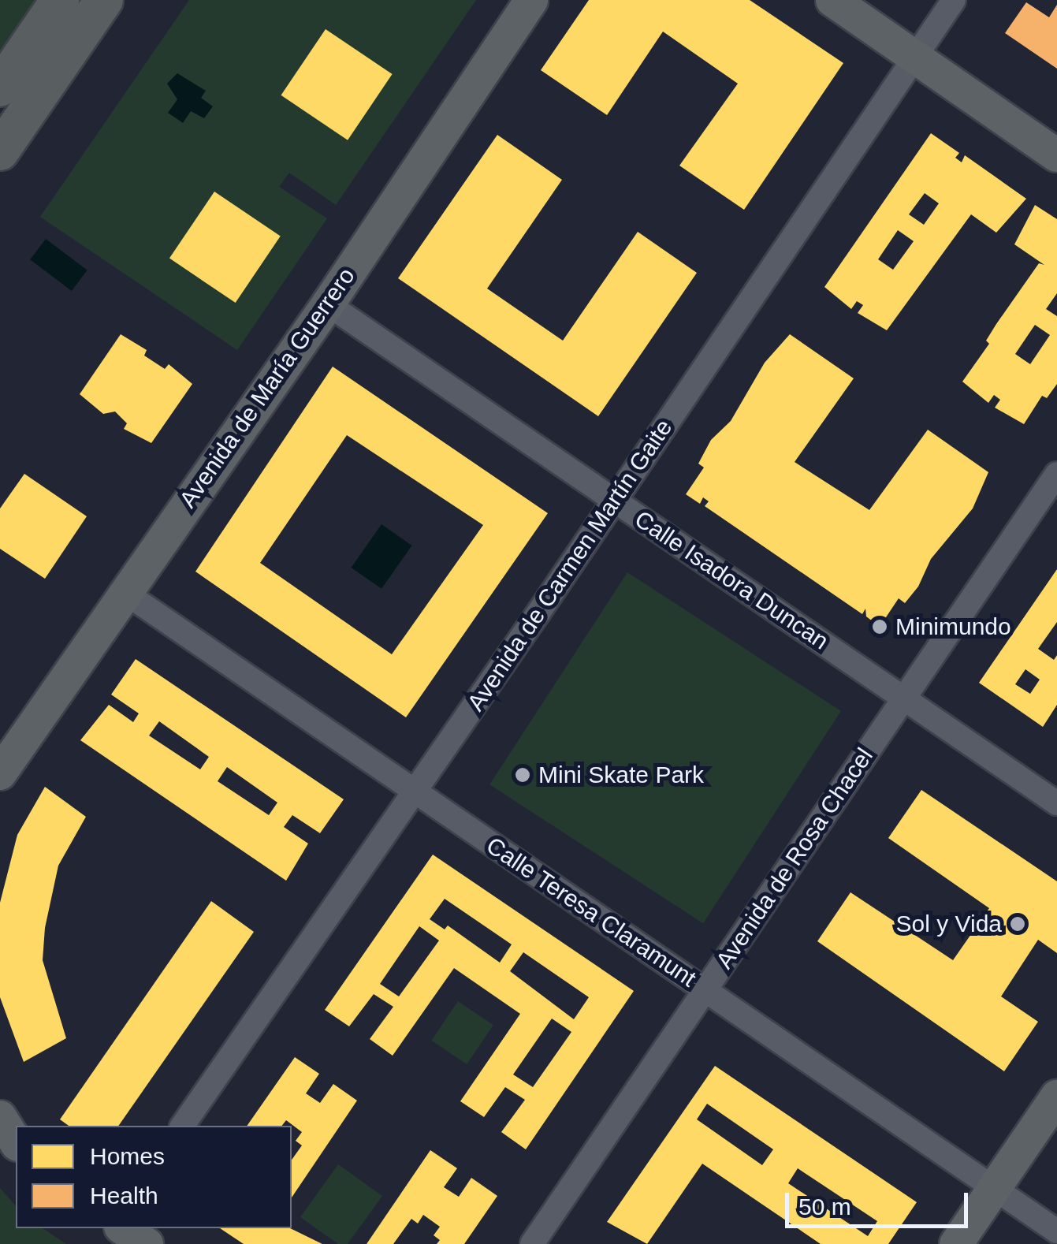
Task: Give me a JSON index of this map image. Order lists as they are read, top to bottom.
{
  "streets": {
    "street": [
      "Avenida de María Guerrero",
      "Avenida de Carmen Martín Gaite",
      "Calle Isadora Duncan",
      "Avenida de Rosa Chacel",
      "Calle Teresa Claramunt"
    ]
  },
  "crossings": [
    ["Avenida de María Guerrero", "Calle Isadora Duncan"],
    ["Avenida de María Guerrero", "Calle Teresa Claramunt"],
    ["Avenida de Carmen Martín Gaite", "Calle Isadora Duncan"],
    ["Avenida de Carmen Martín Gaite", "Calle Teresa Claramunt"],
    ["Calle Isadora Duncan", "Avenida de Rosa Chacel"],
    ["Avenida de Rosa Chacel", "Calle Teresa Claramunt"]
  ],
  "places": ["Minimundo", "Mini Skate Park", "Sol y Vida"],
  "legend": ["Homes", "Health"],
  "scale_bar": "50 m"
}
